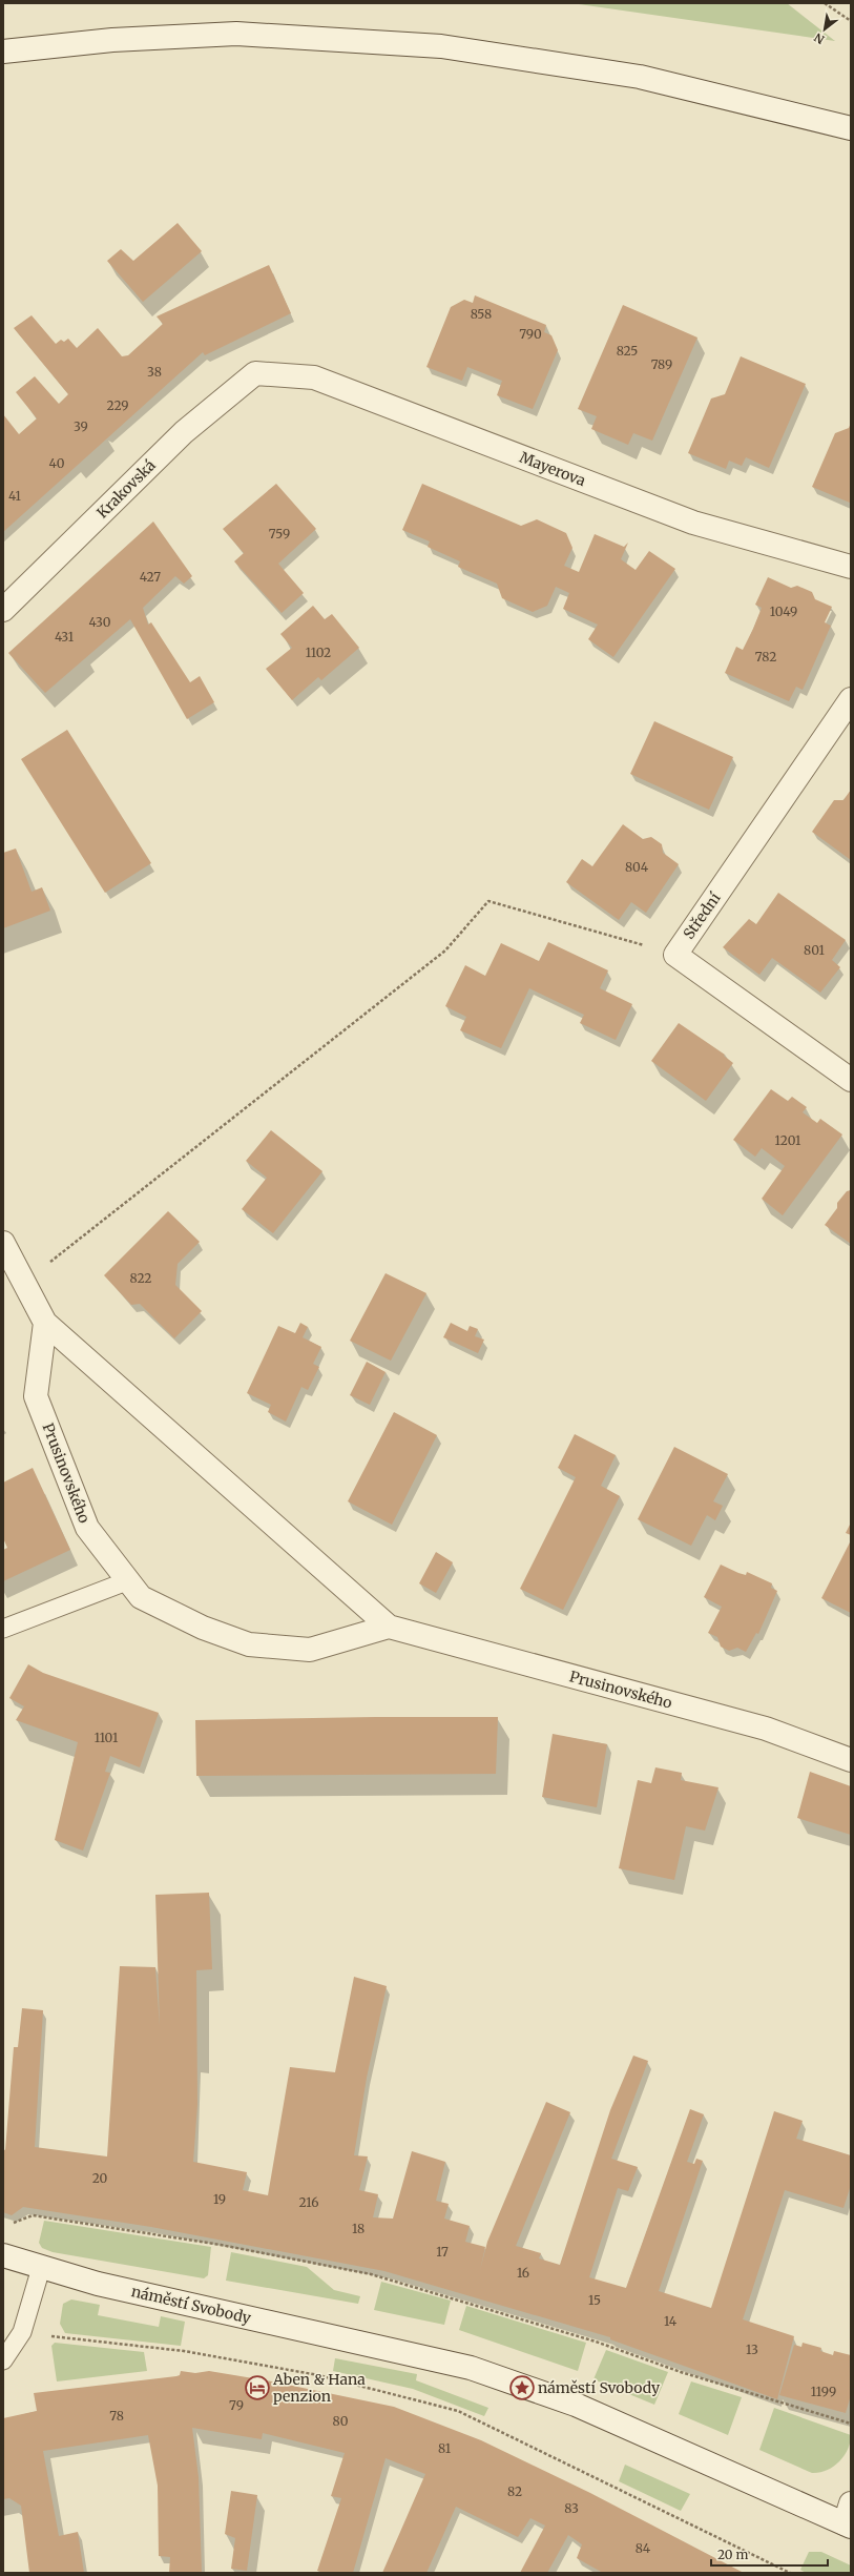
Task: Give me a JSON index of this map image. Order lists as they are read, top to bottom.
{
  "streets": {
    "street": [
      "Mayerova",
      "Krakovská",
      "Střední",
      "Prusinovského",
      "náměstí Svobody"
    ]
  },
  "crossings": [
    ["Mayerova", "Krakovská"]
  ],
  "places": {
    "hotel": ["Aben & Hana penzion"],
    "place": ["náměstí Svobody"]
  },
  "house_numbers": [
    "858",
    "790",
    "825",
    "789",
    "38",
    "229",
    "39",
    "40",
    "41",
    "759",
    "427",
    "1049",
    "430",
    "431",
    "1102",
    "782",
    "804",
    "801",
    "1201",
    "822",
    "1101",
    "20",
    "19",
    "216",
    "18",
    "17",
    "16",
    "15",
    "14",
    "13",
    "1199",
    "79",
    "78",
    "80",
    "81",
    "82",
    "83",
    "84"
  ],
  "scale_bar": "20 m",
  "north": "bottom left"
}
